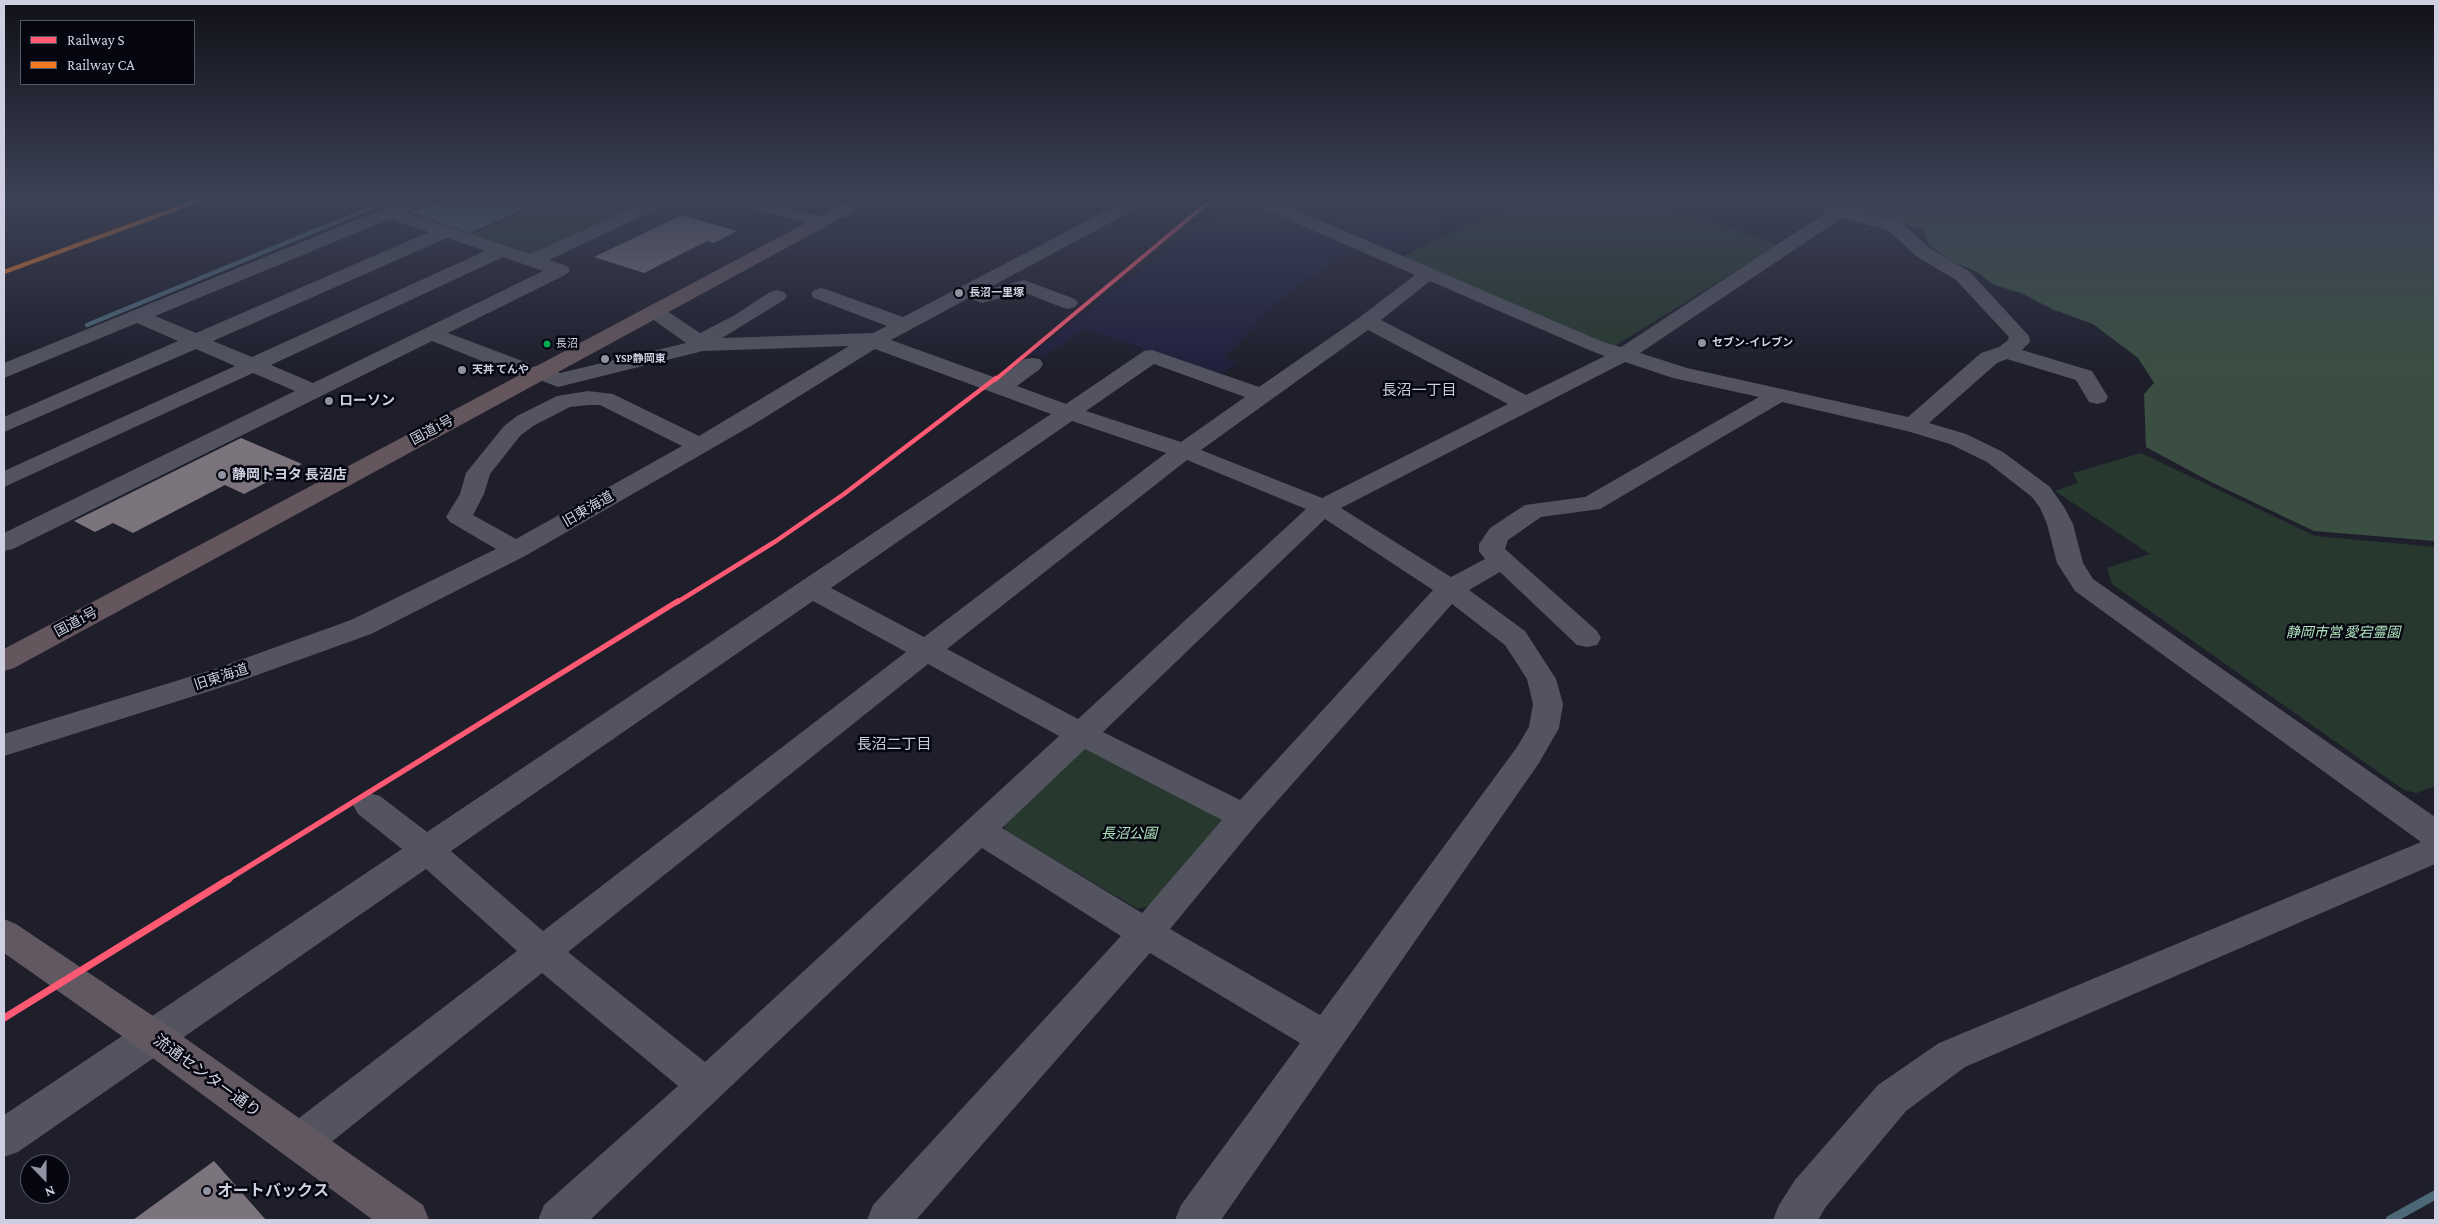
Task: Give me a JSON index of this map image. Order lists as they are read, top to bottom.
{
  "streets": {
    "highway": ["国道1号"],
    "main road": ["流通センター通り"],
    "street": ["旧東海道"]
  },
  "districts": ["長沼一丁目", "長沼二丁目"],
  "parks": ["静岡市営 愛宕霊園", "長沼公園"],
  "places": [
    "長沼一里塚",
    "セブン-イレブン",
    "長沼",
    "YSP静岡東",
    "天丼 てんや",
    "ローソン",
    "静岡トヨタ 長沼店",
    "オートバックス"
  ],
  "lines": ["rail line S", "rail line CA"],
  "legend": ["Railway S", "Railway CA"],
  "north": "bottom"
}
